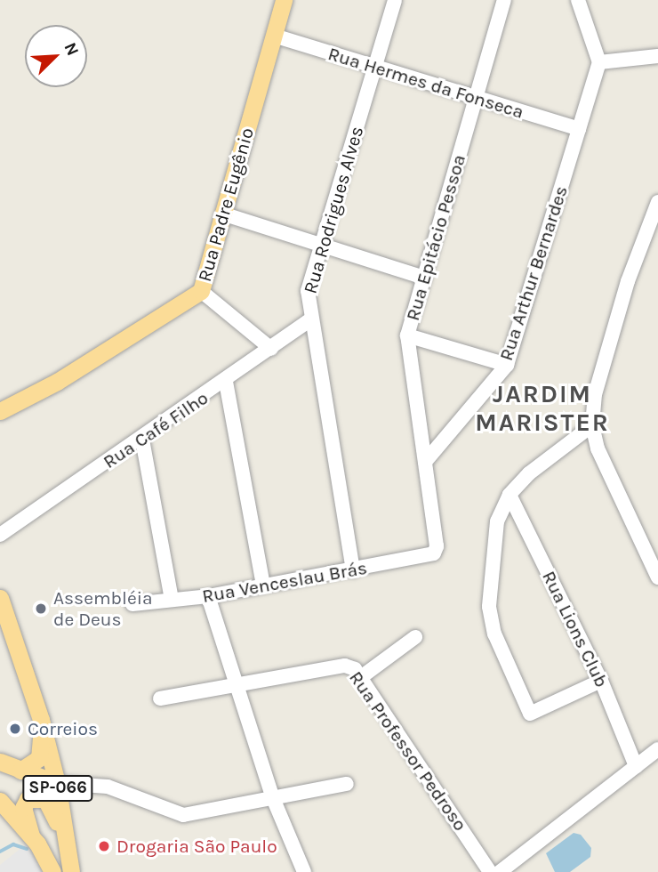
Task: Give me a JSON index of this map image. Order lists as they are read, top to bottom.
{
  "streets": {
    "main road": ["Rua Padre Eugênio", "SP-066"],
    "street": [
      "Rua Hermes da Fonseca",
      "Rua Rodrigues Alves",
      "Rua Epitácio Pessoa",
      "Rua Arthur Bernardes",
      "Rua Café Filho",
      "Rua Venceslau Brás",
      "Rua Lions Club",
      "Rua Professor Pedroso"
    ]
  },
  "crossings": [
    ["Rua Hermes da Fonseca", "Rua Padre Eugênio"],
    ["Rua Hermes da Fonseca", "Rua Rodrigues Alves"],
    ["Rua Hermes da Fonseca", "Rua Epitácio Pessoa"],
    ["Rua Hermes da Fonseca", "Rua Arthur Bernardes"],
    ["Rua Rodrigues Alves", "Rua Café Filho"],
    ["Rua Rodrigues Alves", "Rua Venceslau Brás"],
    ["Rua Epitácio Pessoa", "Rua Arthur Bernardes"],
    ["Rua Epitácio Pessoa", "Rua Venceslau Brás"]
  ],
  "districts": ["JARDIM MARISTER"],
  "places": ["Assembléia de Deus", "Correios", "Drogaria São Paulo"],
  "north": "top right"
}
